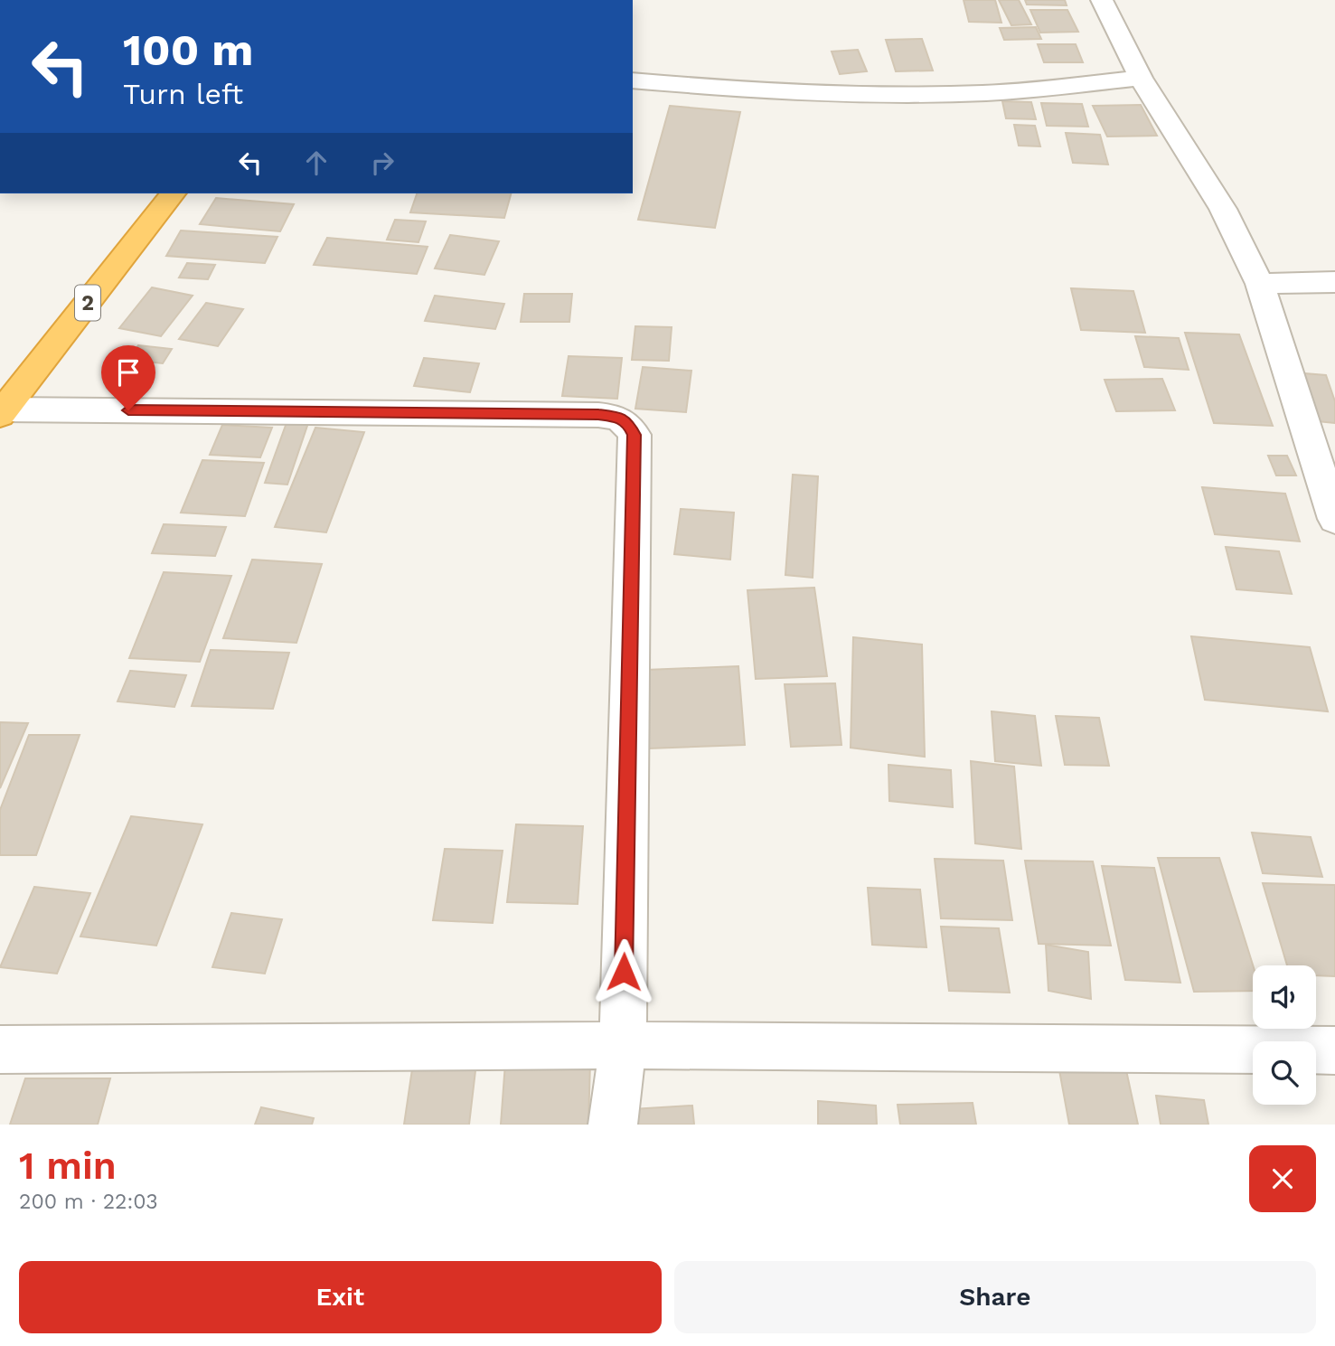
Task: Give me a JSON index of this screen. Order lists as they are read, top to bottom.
{
  "streets": {
    "highway": ["2"]
  },
  "page": {
    "turn": ["100 m", "Turn left"],
    "heading": ["1 min", "200 m · 22:03"],
    "buttons": ["Exit", "Share"]
  }
}
